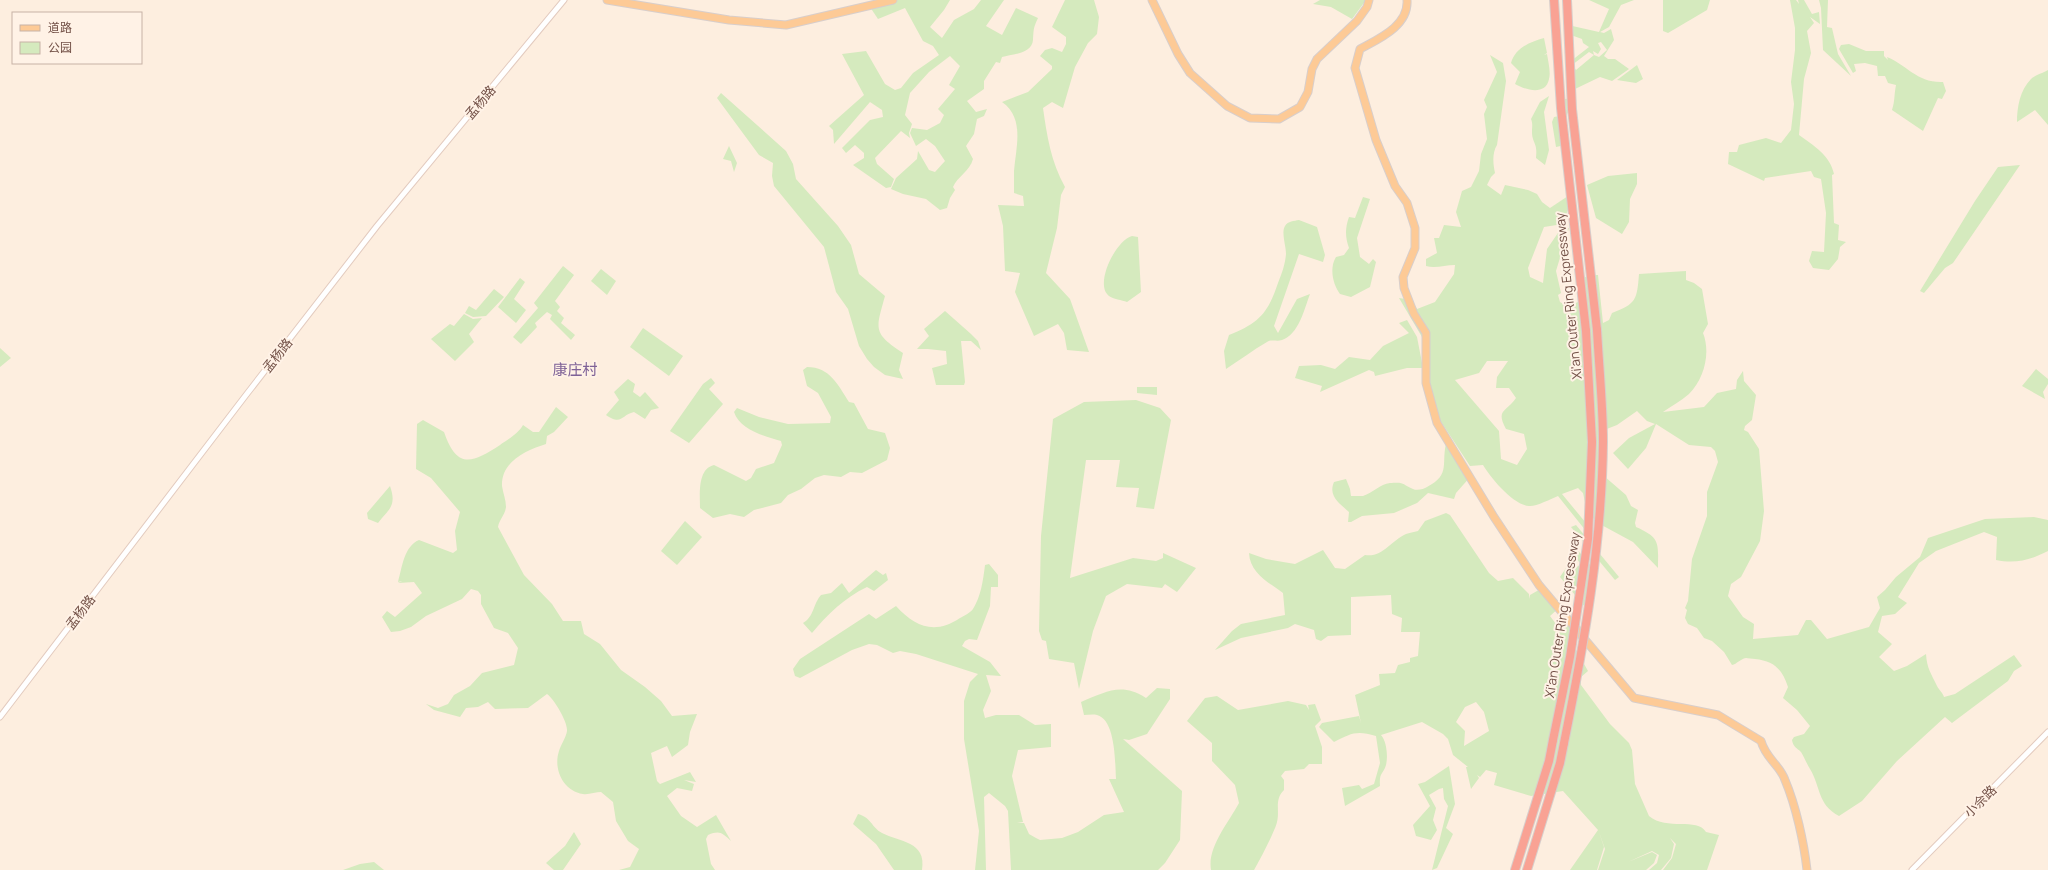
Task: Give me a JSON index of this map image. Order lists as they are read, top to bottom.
{
  "streets": {
    "highway": ["Xi'an Outer Ring Expressway"],
    "street": ["孟杨路", "小佘路"]
  },
  "districts": ["康庄村"],
  "legend": ["道路", "公园"]
}
